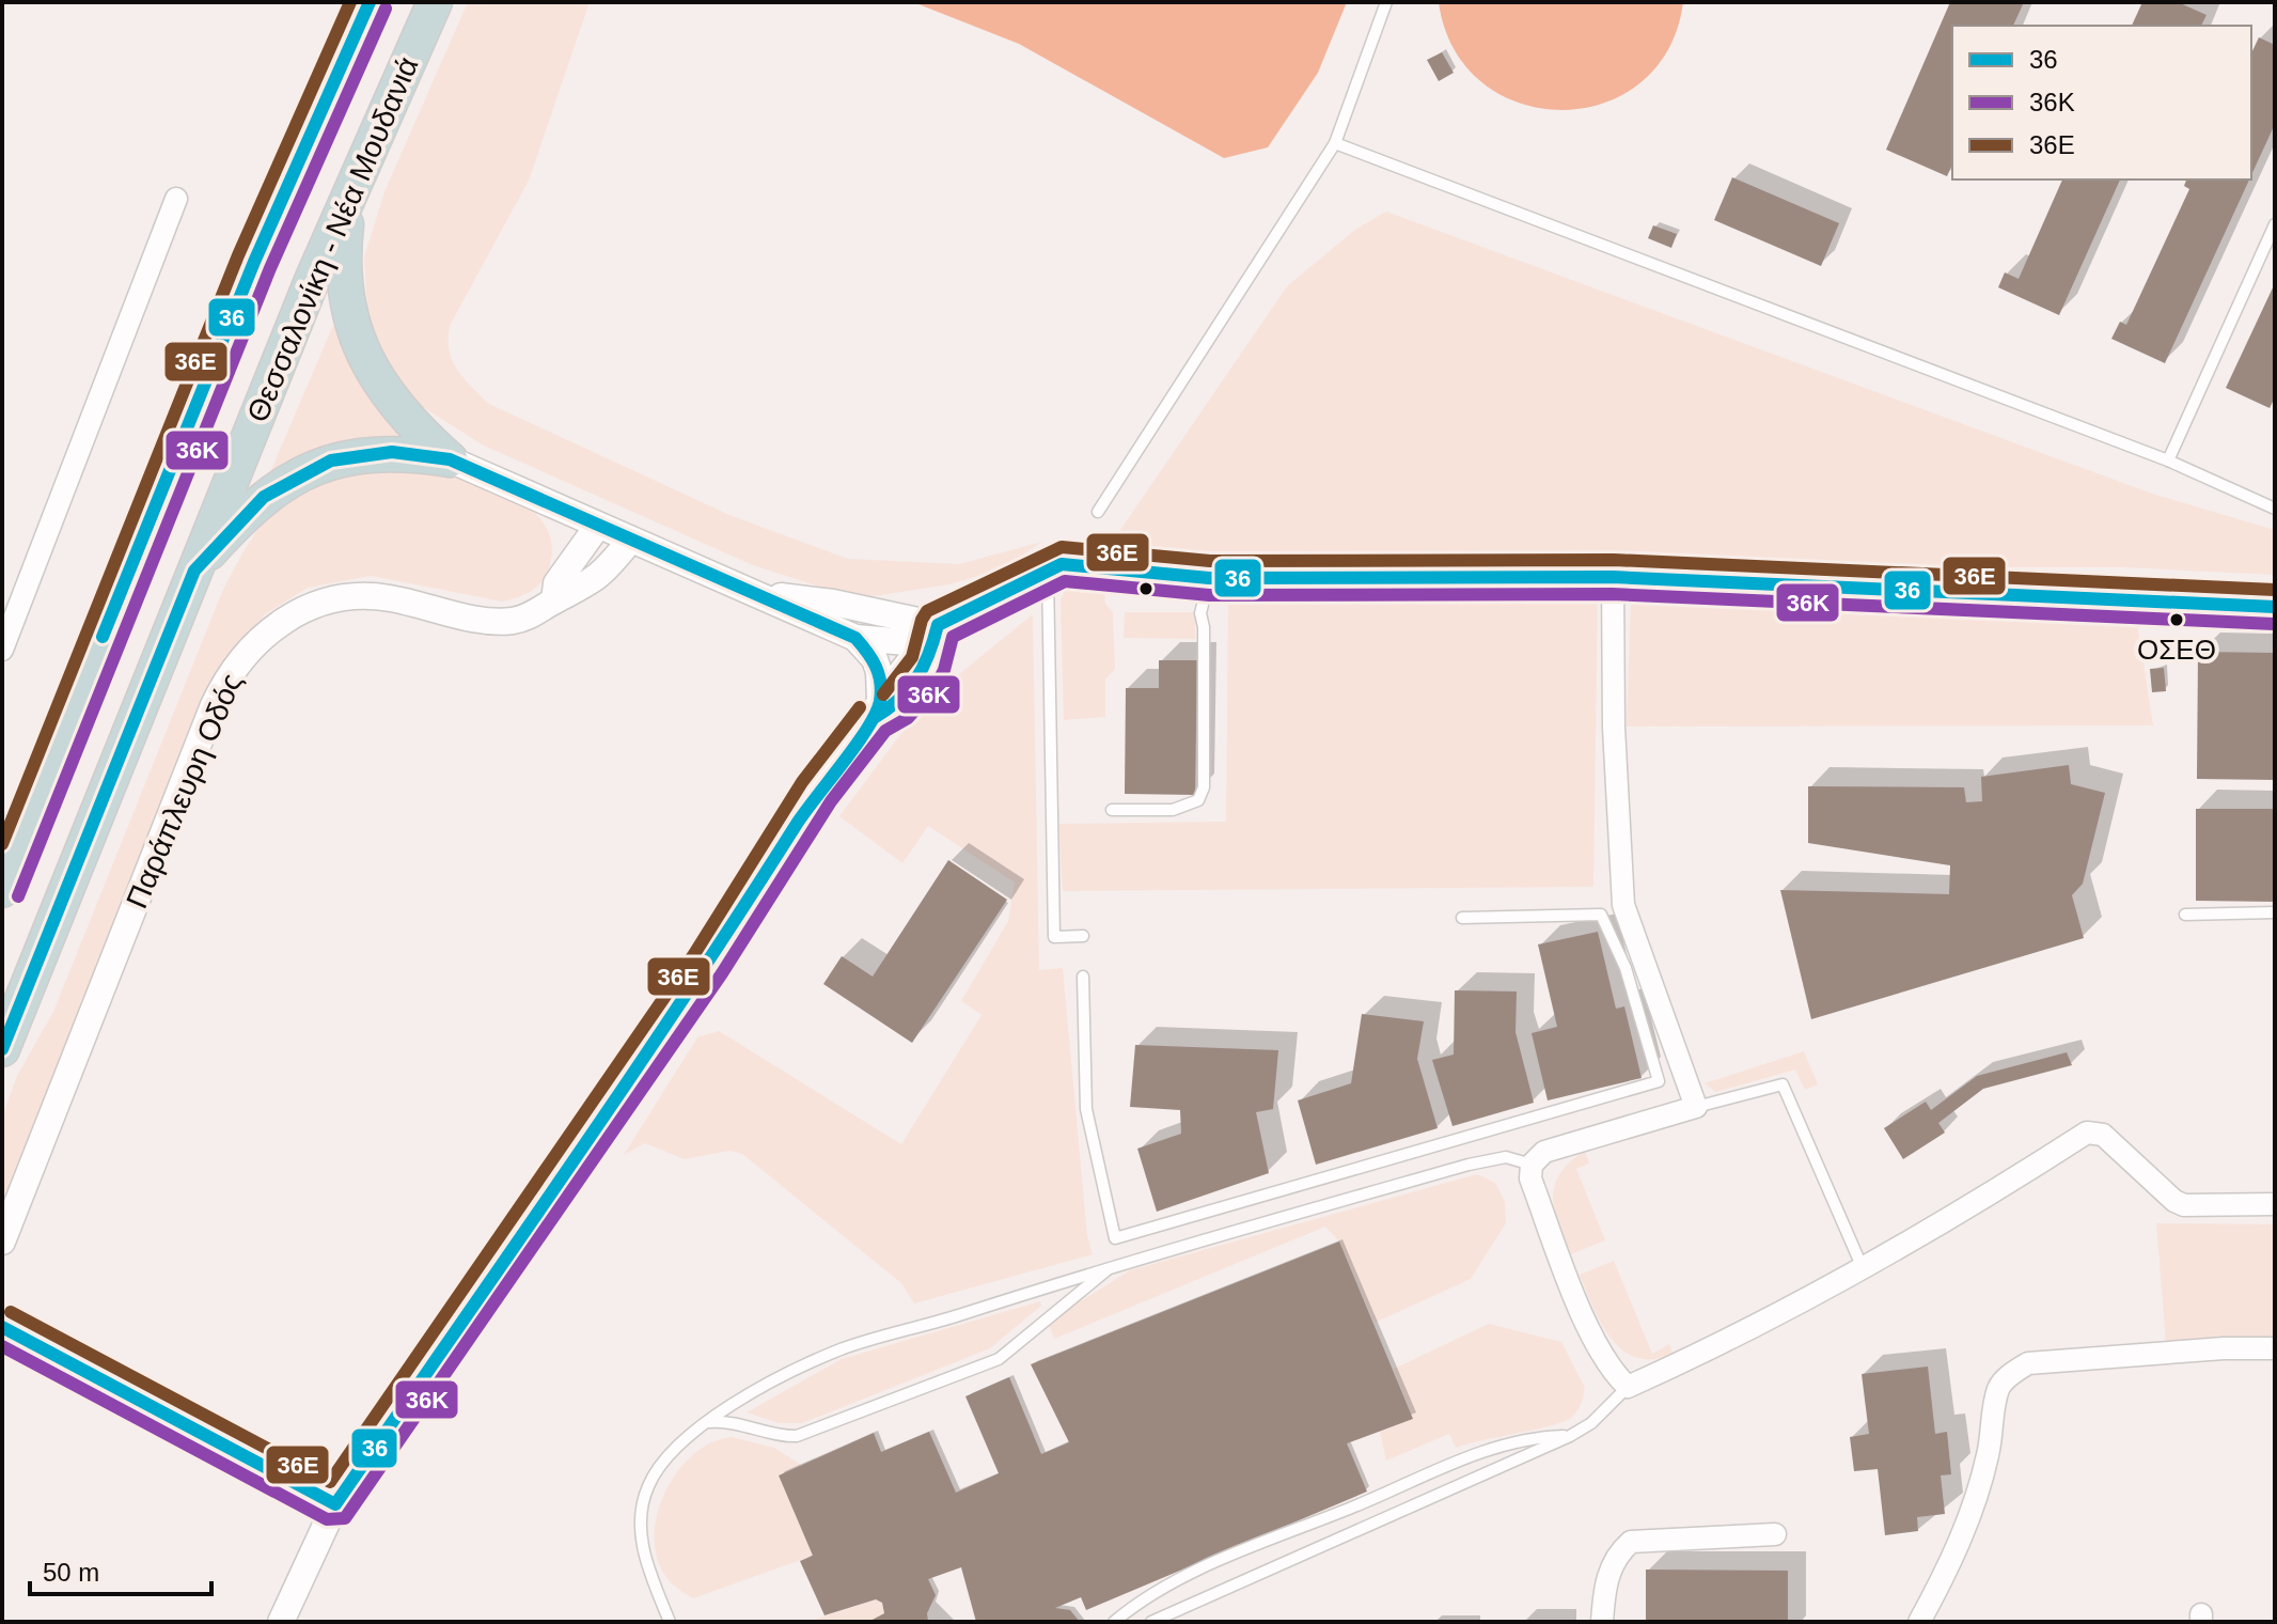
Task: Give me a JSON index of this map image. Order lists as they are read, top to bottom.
{
  "streets": {
    "highway": ["Θεσσαλονίκη - Νέα Μουδανιά"],
    "street": ["Παράπλευρη Οδός"]
  },
  "places": ["ΟΣΕΘ"],
  "lines": ["transit line 36", "transit line 36Ε", "transit line 36Κ"],
  "legend": ["36", "36Κ", "36Ε"],
  "scale_bar": "50 m"
}
